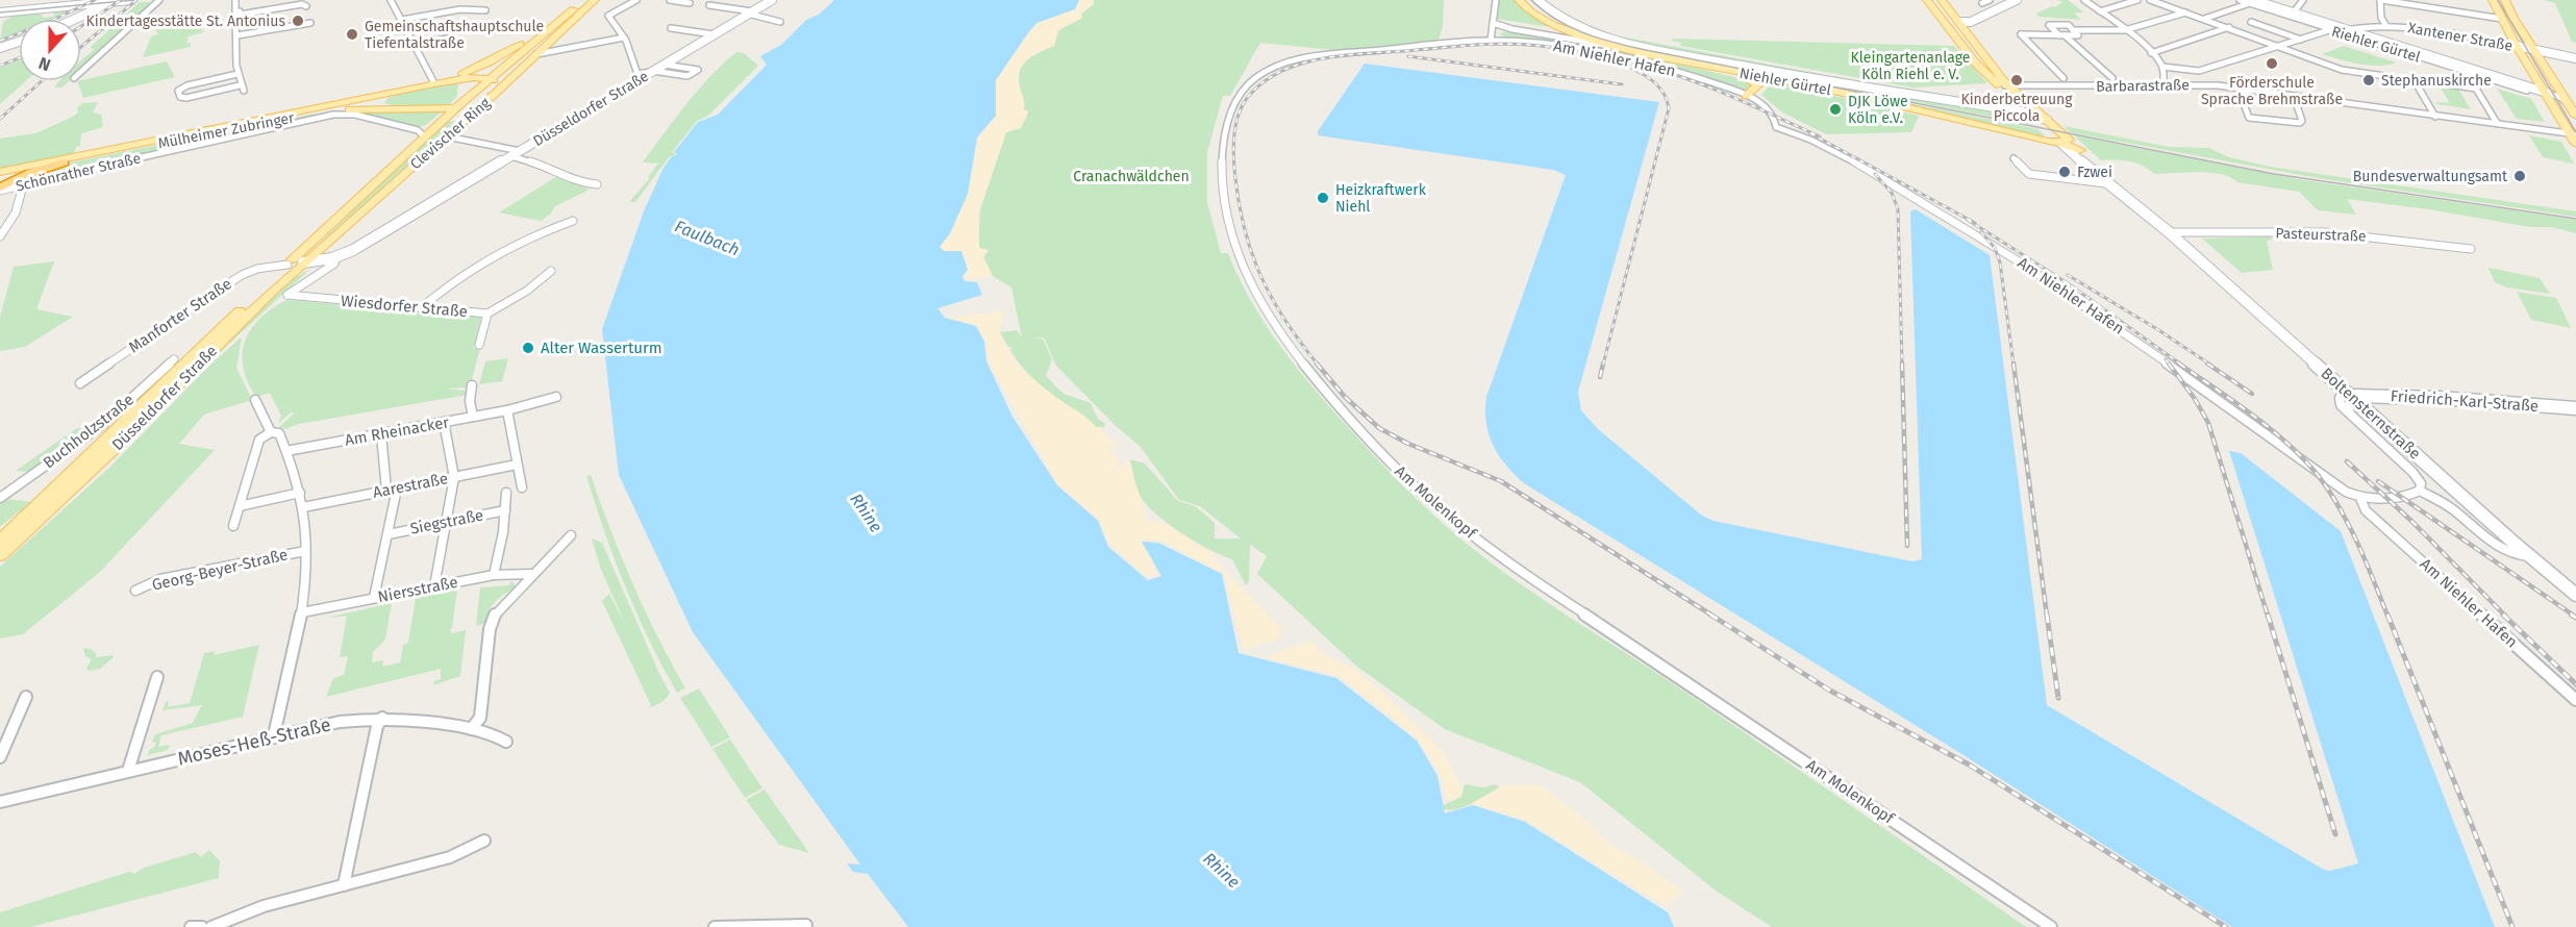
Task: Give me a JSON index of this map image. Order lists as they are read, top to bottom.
{
  "streets": {
    "main road": [
      "Xantener Straße",
      "Riehler Gürtel",
      "Niehler Gürtel",
      "Düsseldorfer Straße",
      "Mülheimer Zubringer",
      "Clevischer Ring",
      "Friedrich-Karl-Straße",
      "Boltensternstraße"
    ],
    "street": [
      "Am Niehler Hafen",
      "Barbarastraße",
      "Schönrather Straße",
      "Pasteurstraße",
      "Wiesdorfer Straße",
      "Manforter Straße",
      "Buchholzstraße",
      "Am Rheinacker",
      "Aarestraße",
      "Am Molenkopf",
      "Siegstraße",
      "Georg-Beyer-Straße",
      "Niersstraße",
      "Moses-Heß-Straße"
    ]
  },
  "crossings": [
    ["Xantener Straße", "Riehler Gürtel"],
    ["Am Niehler Hafen", "Am Molenkopf"],
    ["Niehler Gürtel", "Boltensternstraße"],
    ["Barbarastraße", "Boltensternstraße"],
    ["Düsseldorfer Straße", "Clevischer Ring"],
    ["Düsseldorfer Straße", "Wiesdorfer Straße"],
    ["Düsseldorfer Straße", "Manforter Straße"],
    ["Mülheimer Zubringer", "Clevischer Ring"],
    ["Clevischer Ring", "Schönrather Straße"],
    ["Clevischer Ring", "Manforter Straße"],
    ["Pasteurstraße", "Boltensternstraße"],
    ["Friedrich-Karl-Straße", "Boltensternstraße"]
  ],
  "water": ["Faulbach", "Rhine"],
  "parks": ["Kleingartenanlage Köln Riehl e. V.", "Cranachwäldchen"],
  "places": [
    "Kindertagesstätte St. Antonius",
    "Gemeinschaftshauptschule Tiefentalstraße",
    "Förderschule Sprache Brehmstraße",
    "Kinderbetreuung Piccola",
    "Stephanuskirche",
    "DJK Löwe Köln e.V.",
    "Fzwei",
    "Bundesverwaltungsamt",
    "Heizkraftwerk Niehl",
    "Alter Wasserturm"
  ],
  "north": "bottom"
}
